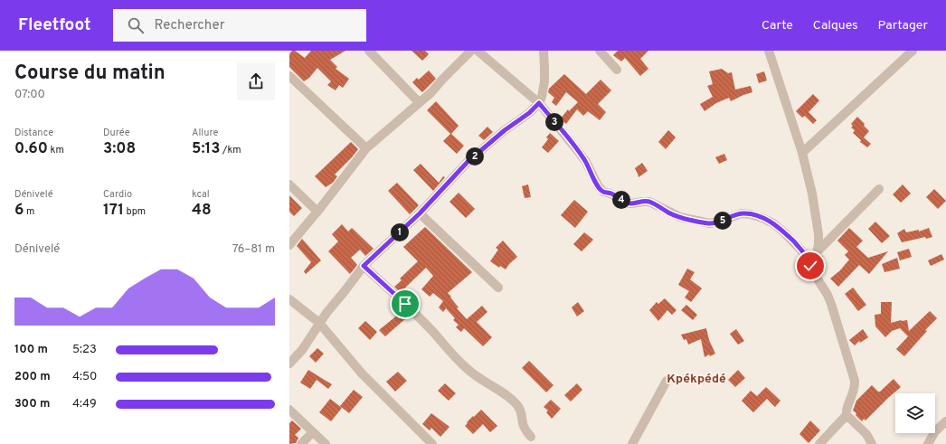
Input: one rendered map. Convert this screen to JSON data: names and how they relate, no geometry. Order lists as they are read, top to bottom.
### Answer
{
  "districts": ["Kpékpédé"],
  "page": {
    "header": "Fleetfoot",
    "search": "Rechercher",
    "nav": ["Carte", "Calques", "Partager"],
    "heading": ["Course du matin", "07:00"],
    "stats": [
      ["Distance", "0.60 km"],
      ["Durée", "3:08"],
      ["Allure", "5:13 /km"],
      ["Dénivelé", "6 m"],
      ["Cardio", "171 bpm"],
      ["kcal", "48"]
    ],
    "pins": [
      "3",
      "2",
      "4",
      "5",
      "1"
    ],
    "chart": ["Dénivelé", "76–81 m"],
    "list": [
      {
        "name": "100 m",
        "note": "5:23"
      },
      {
        "name": "200 m",
        "note": "4:50"
      },
      {
        "name": "300 m",
        "note": "4:49"
      }
    ]
  }
}
